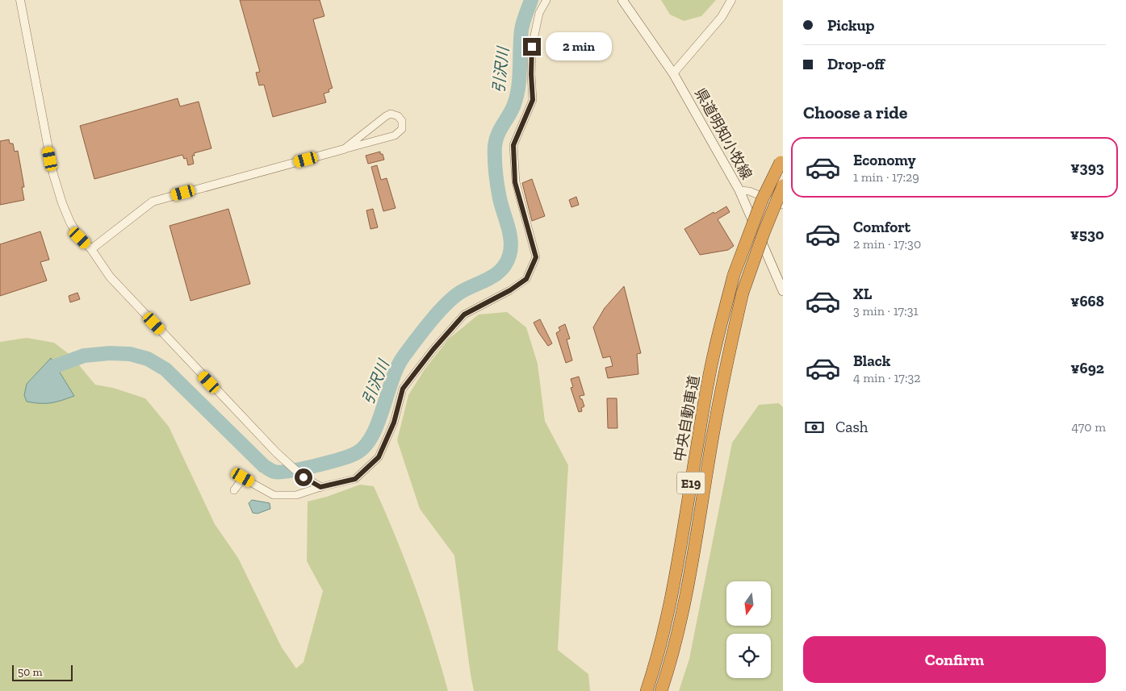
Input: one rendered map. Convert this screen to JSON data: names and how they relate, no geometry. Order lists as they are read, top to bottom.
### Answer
{
  "streets": {
    "highway": ["中央自動車道", "E19"],
    "main road": ["県道明知小牧線"]
  },
  "water": ["引沢川"],
  "scale_bar": "50 m",
  "north": "bottom",
  "page": {
    "banner": ["Pickup", "Drop-off"],
    "bubble": "2 min",
    "heading": "Choose a ride",
    "list": [
      {
        "name": "Economy",
        "note": "1 min · 17:29",
        "value": "¥393"
      },
      {
        "name": "Comfort",
        "note": "2 min · 17:30",
        "value": "¥530"
      },
      {
        "name": "XL",
        "note": "3 min · 17:31",
        "value": "¥668"
      },
      {
        "name": "Black",
        "note": "4 min · 17:32",
        "value": "¥692"
      }
    ],
    "pay": ["Cash", "470 m"],
    "buttons": "Confirm",
    "scale": "50 m"
  }
}
